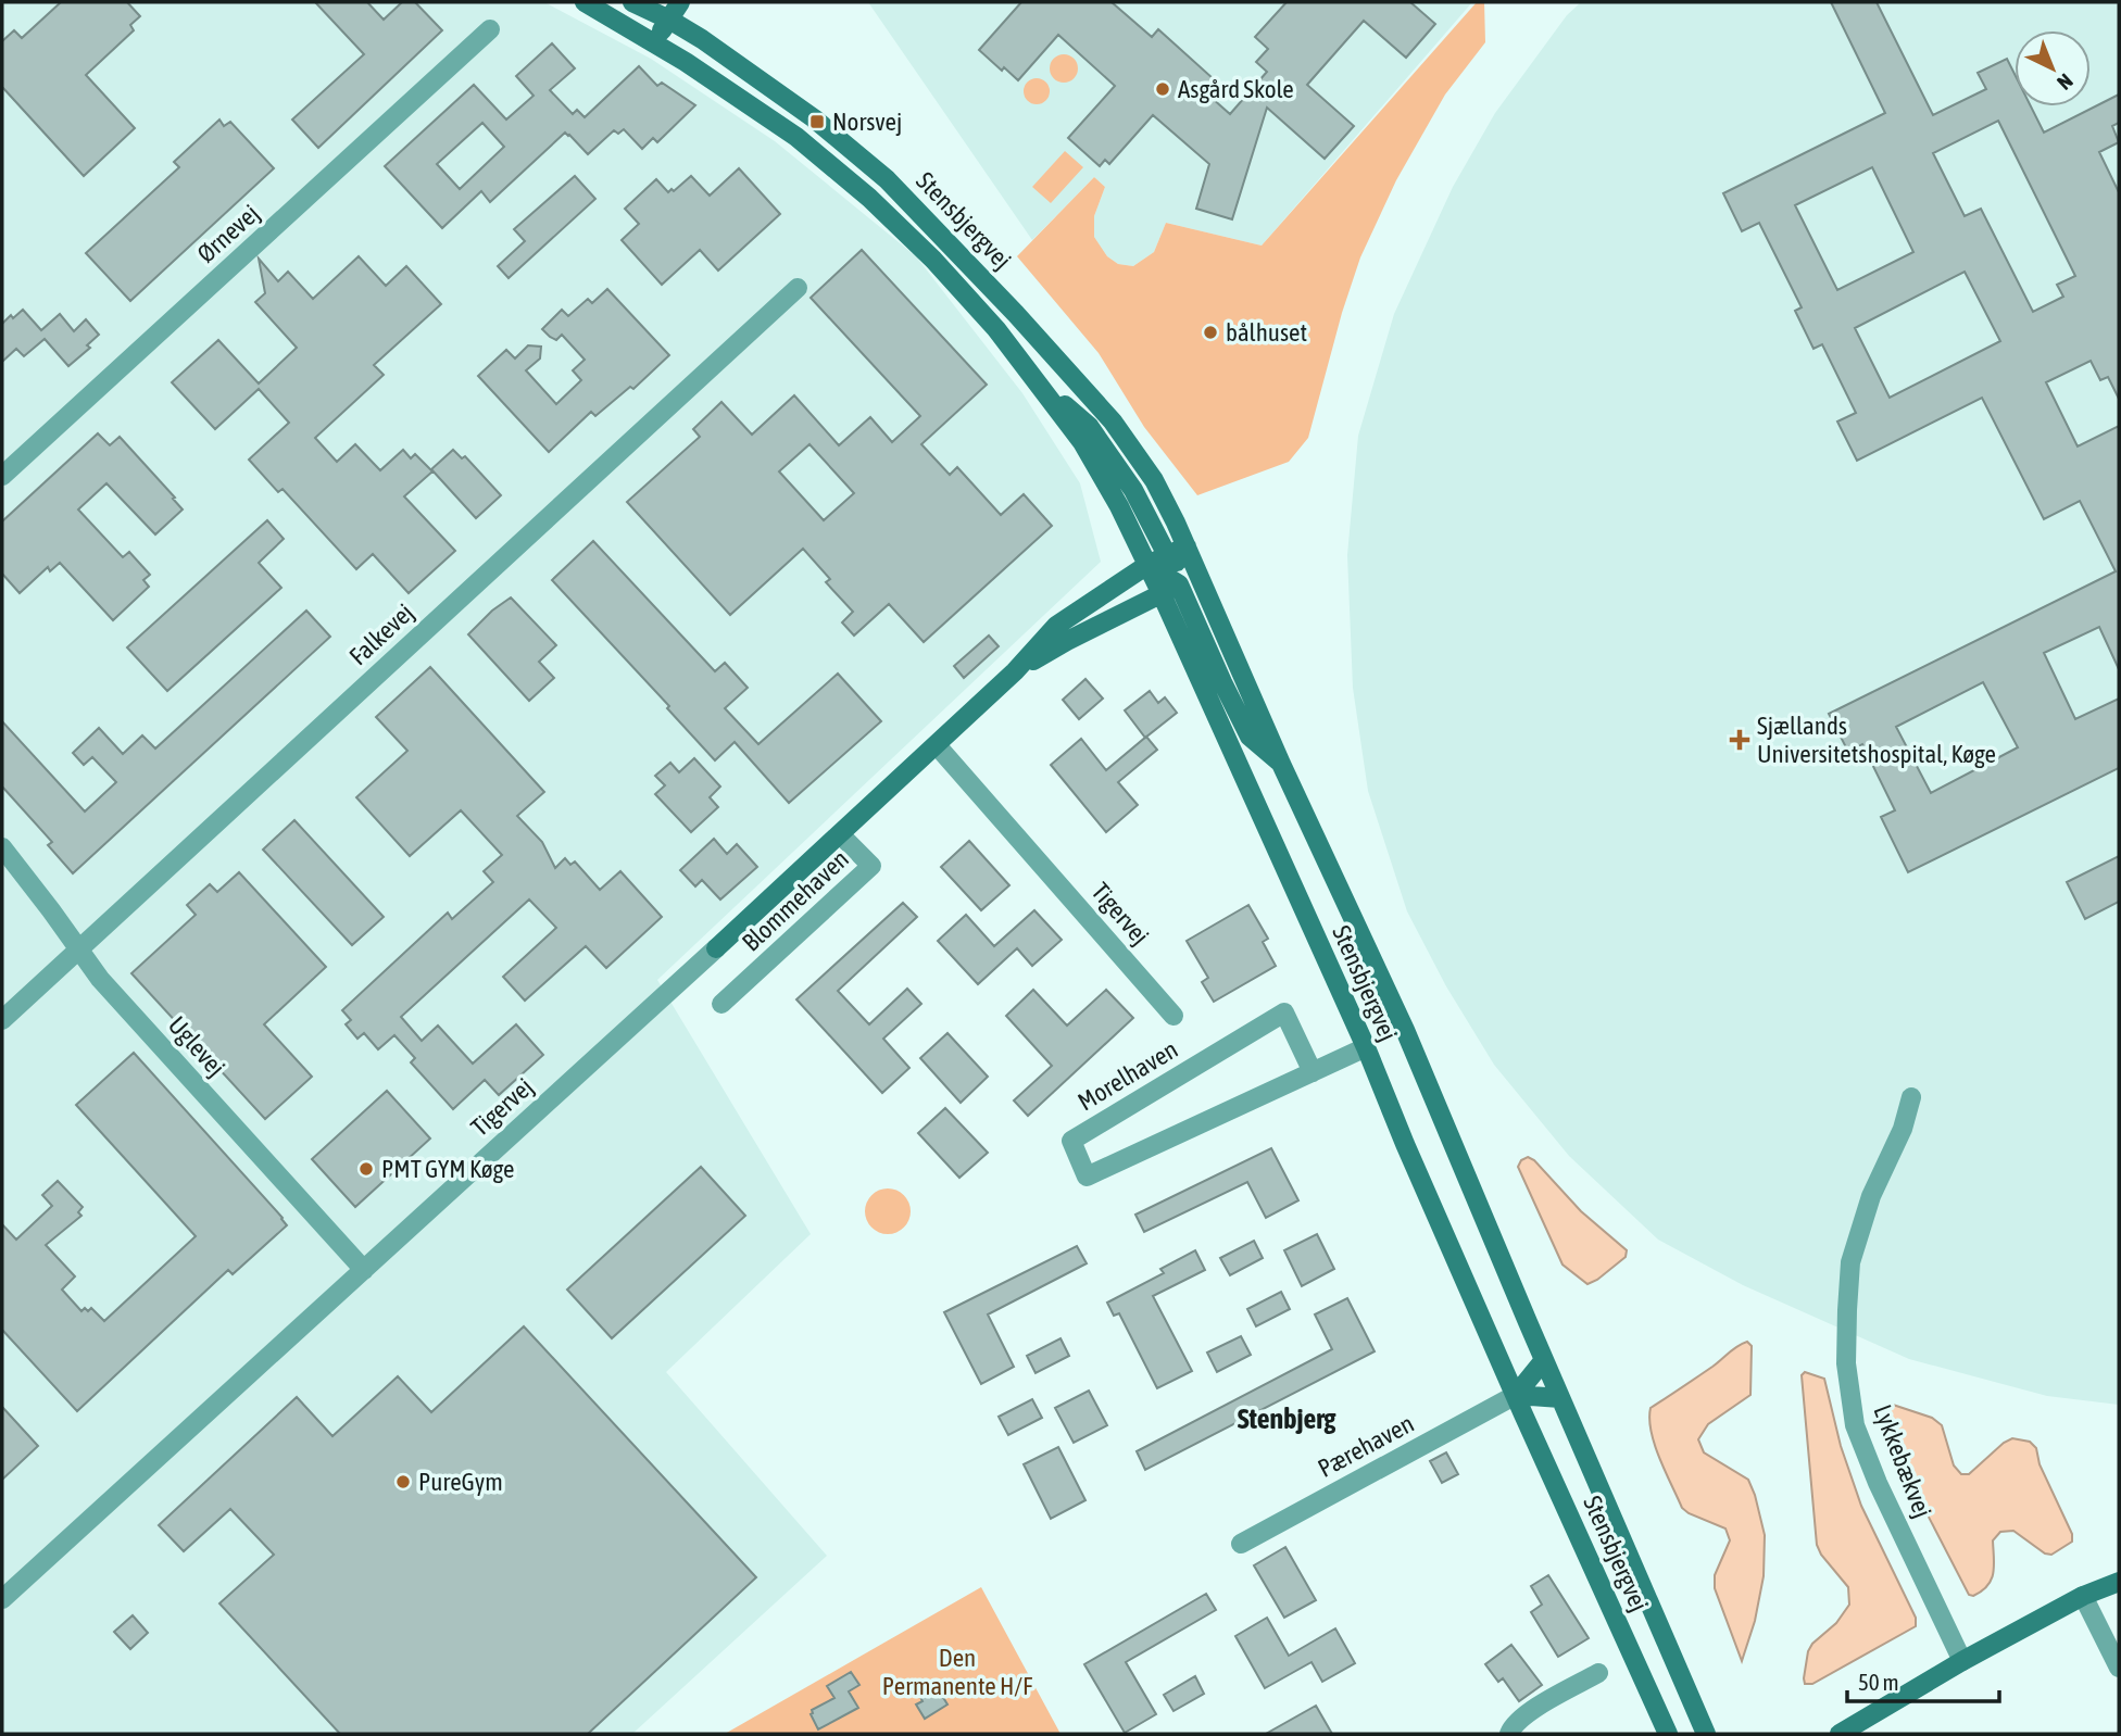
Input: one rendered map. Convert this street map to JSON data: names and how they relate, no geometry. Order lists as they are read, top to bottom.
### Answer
{
  "streets": {
    "street": [
      "Stensbjergvej",
      "Ørnevej",
      "Falkevej",
      "Blommehaven",
      "Tigervej",
      "Uglevej",
      "Morelhaven",
      "Pærehaven",
      "Lykkebækvej"
    ]
  },
  "crossings": [
    ["Stensbjergvej", "Tigervej"],
    ["Stensbjergvej", "Morelhaven"],
    ["Stensbjergvej", "Pærehaven"],
    ["Falkevej", "Uglevej"],
    ["Blommehaven", "Tigervej"],
    ["Tigervej", "Uglevej"]
  ],
  "districts": ["Stenbjerg"],
  "parks": ["Den Permanente H/F"],
  "places": {
    "other": [
      "Asgård Skole",
      "bålhuset",
      "PMT GYM Køge",
      "PureGym"
    ],
    "transit": ["Norsvej"],
    "health": ["Sjællands Universitetshospital, Køge"]
  },
  "scale_bar": "50 m",
  "north": "bottom right"
}
